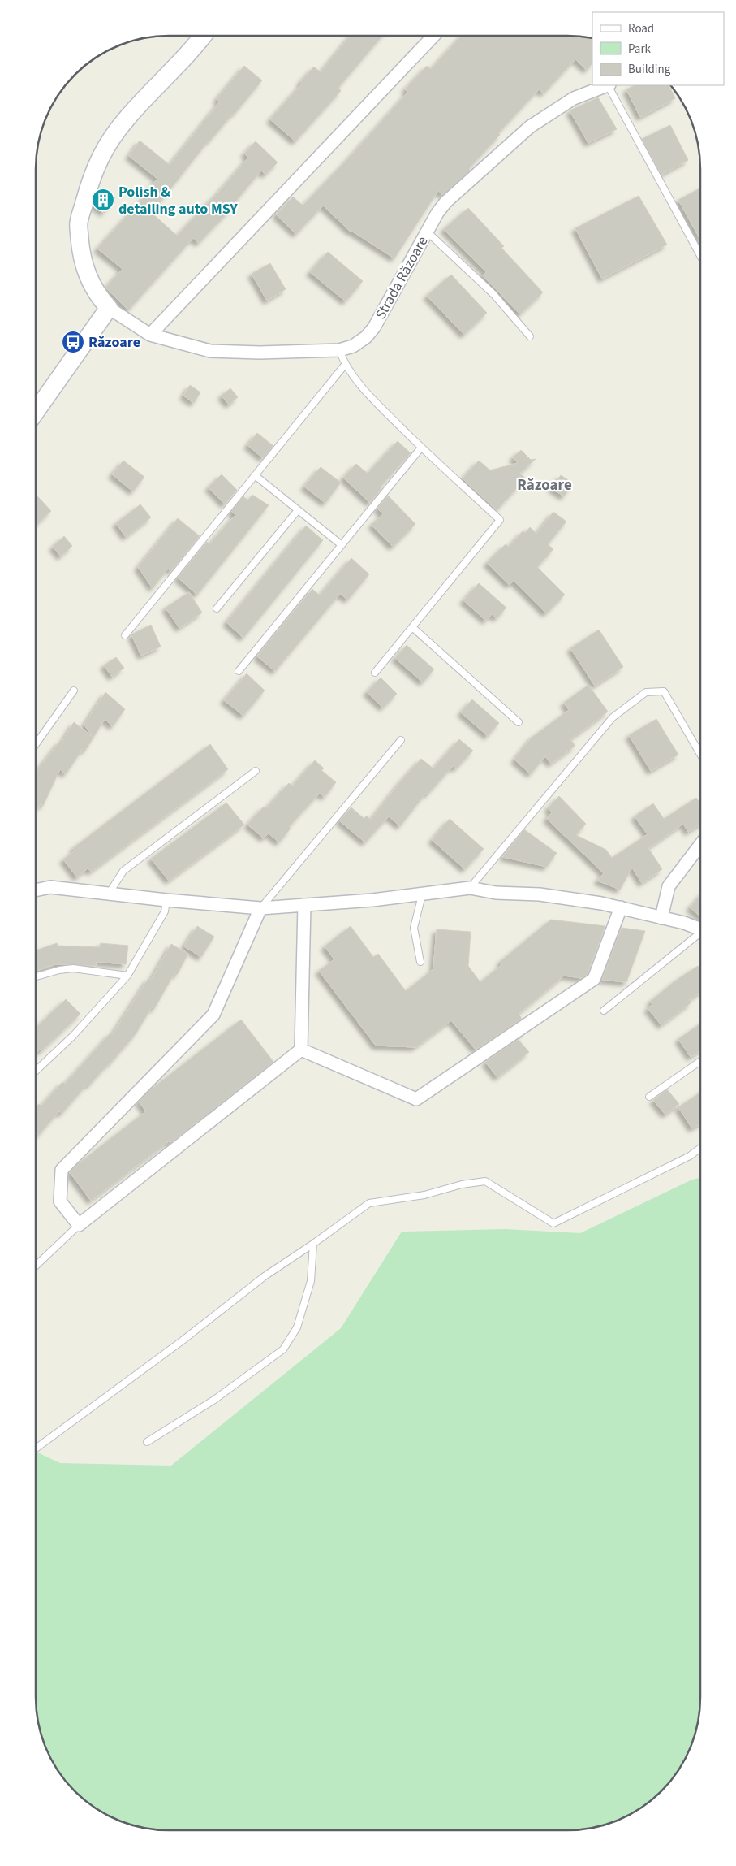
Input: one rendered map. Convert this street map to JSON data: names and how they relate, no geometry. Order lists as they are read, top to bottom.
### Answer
{
  "streets": {
    "street": ["Strada Răzoare"]
  },
  "districts": ["Răzoare"],
  "places": {
    "building": ["Polish & detailing auto MSY"],
    "bus stop": ["Răzoare"]
  },
  "legend": ["Road", "Park", "Building"]
}
